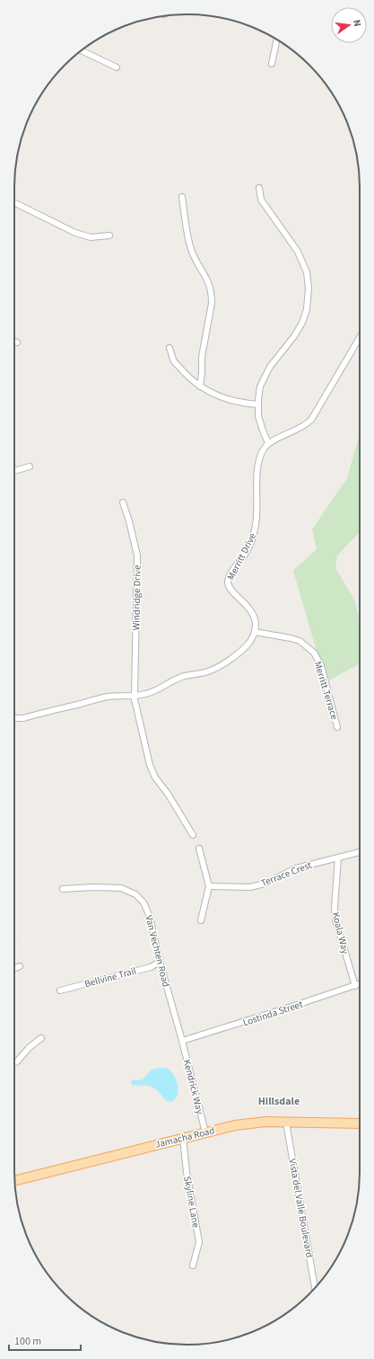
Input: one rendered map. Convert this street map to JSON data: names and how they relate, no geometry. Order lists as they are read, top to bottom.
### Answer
{
  "streets": {
    "main road": ["Jamacha Road"],
    "street": [
      "Merritt Drive",
      "Windridge Drive",
      "Merritt Terrace",
      "Terrace Crest",
      "Koala Way",
      "Van Vechten Road",
      "Bellvine Trail",
      "Lostinda Street",
      "Kendrick Way",
      "Skyline Lane",
      "Vista del Valle Boulevard"
    ]
  },
  "crossings": [
    ["Merritt Drive", "Merritt Terrace"],
    ["Terrace Crest", "Koala Way"],
    ["Koala Way", "Lostinda Street"],
    ["Van Vechten Road", "Bellvine Trail"],
    ["Van Vechten Road", "Lostinda Street"],
    ["Van Vechten Road", "Kendrick Way"],
    ["Lostinda Street", "Kendrick Way"],
    ["Kendrick Way", "Jamacha Road"],
    ["Jamacha Road", "Skyline Lane"],
    ["Jamacha Road", "Vista del Valle Boulevard"]
  ],
  "districts": ["Hillsdale"],
  "scale_bar": "100 m",
  "north": "right"
}
